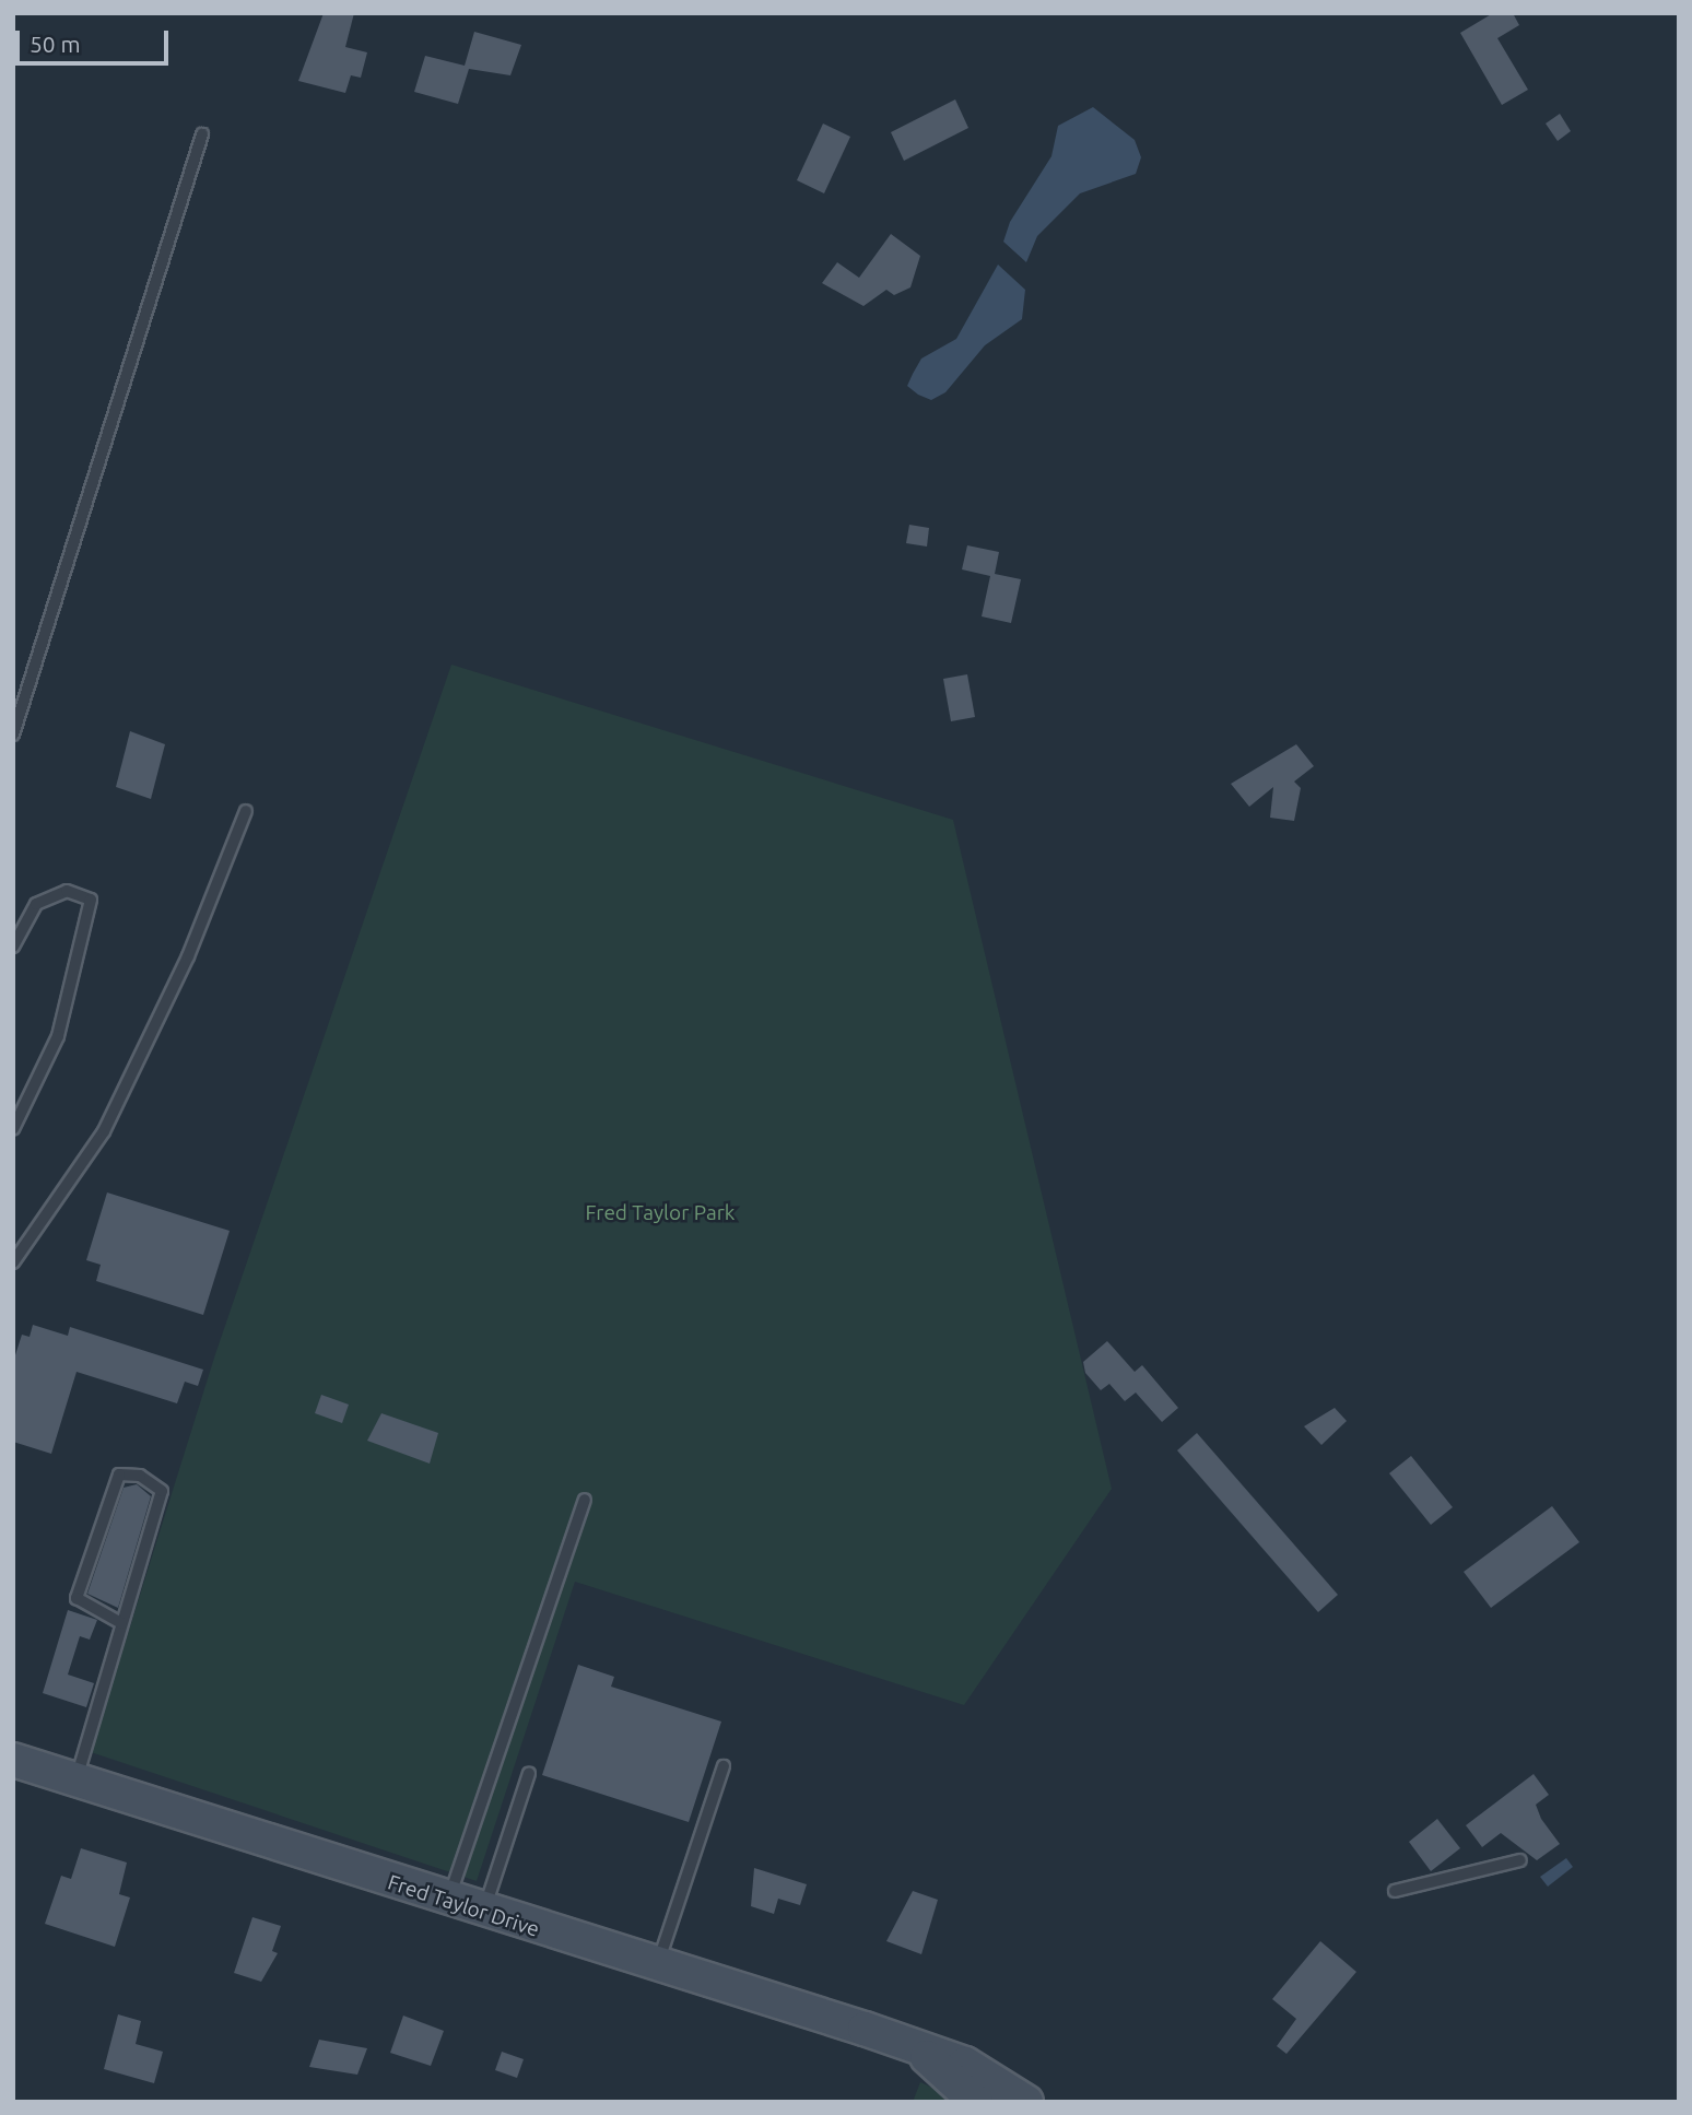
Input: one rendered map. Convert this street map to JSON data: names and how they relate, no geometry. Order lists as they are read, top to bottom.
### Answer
{
  "streets": {
    "main road": ["Fred Taylor Drive"]
  },
  "parks": ["Fred Taylor Park"],
  "scale_bar": "50 m"
}
